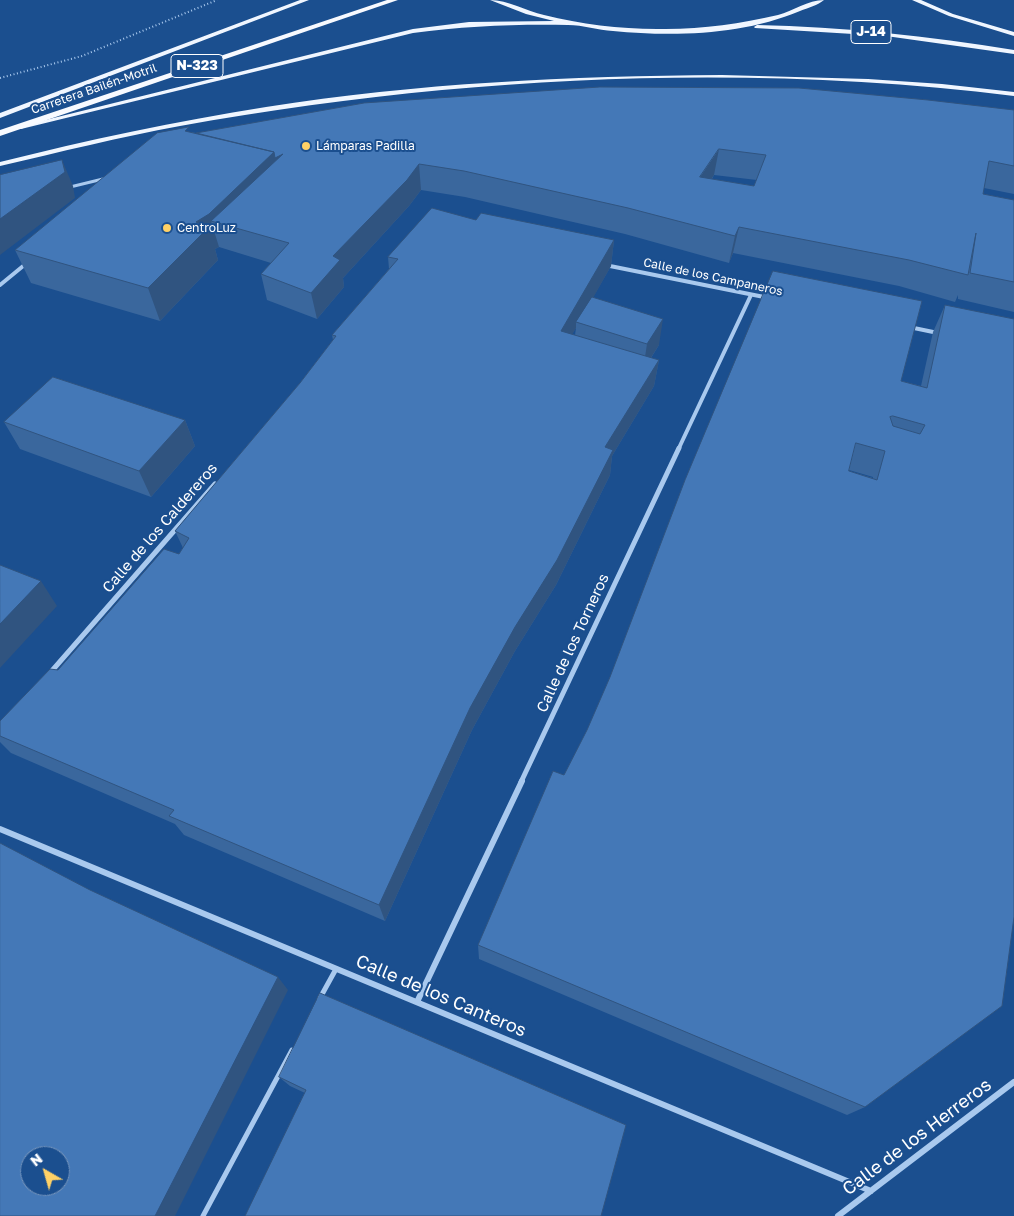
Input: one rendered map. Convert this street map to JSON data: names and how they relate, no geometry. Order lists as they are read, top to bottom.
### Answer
{
  "streets": {
    "highway": ["N-323", "Carretera Bailén-Motril"],
    "main road": ["J-14"],
    "street": [
      "Calle de los Campaneros",
      "Calle de los Caldereros",
      "Calle de los Torneros",
      "Calle de los Canteros",
      "Calle de los Herreros"
    ]
  },
  "crossings": [
    ["Calle de los Campaneros", "Calle de los Torneros"],
    ["Calle de los Torneros", "Calle de los Canteros"],
    ["Calle de los Canteros", "Calle de los Herreros"]
  ],
  "places": ["Lámparas Padilla", "CentroLuz"],
  "north": "top left"
}
